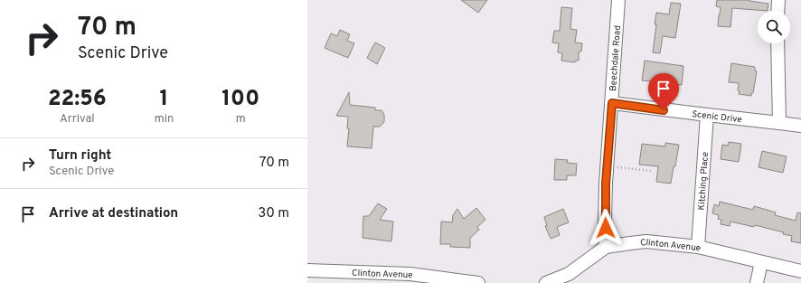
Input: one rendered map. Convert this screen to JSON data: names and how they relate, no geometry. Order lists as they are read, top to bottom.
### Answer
{
  "streets": {
    "street": [
      "Beechdale Road",
      "Scenic Drive",
      "Kitching Place",
      "Clinton Avenue"
    ]
  },
  "crossings": [
    ["Beechdale Road", "Scenic Drive"],
    ["Beechdale Road", "Clinton Avenue"],
    ["Scenic Drive", "Kitching Place"],
    ["Kitching Place", "Clinton Avenue"]
  ],
  "page": {
    "turn": ["70 m", "Scenic Drive"],
    "eta": [
      "22:56",
      "Arrival",
      "1",
      "min",
      "100",
      "m"
    ],
    "list": [
      {
        "name": "Turn right",
        "note": "Scenic Drive",
        "value": "70 m"
      },
      {
        "name": "Arrive at destination",
        "value": "30 m"
      }
    ]
  }
}
